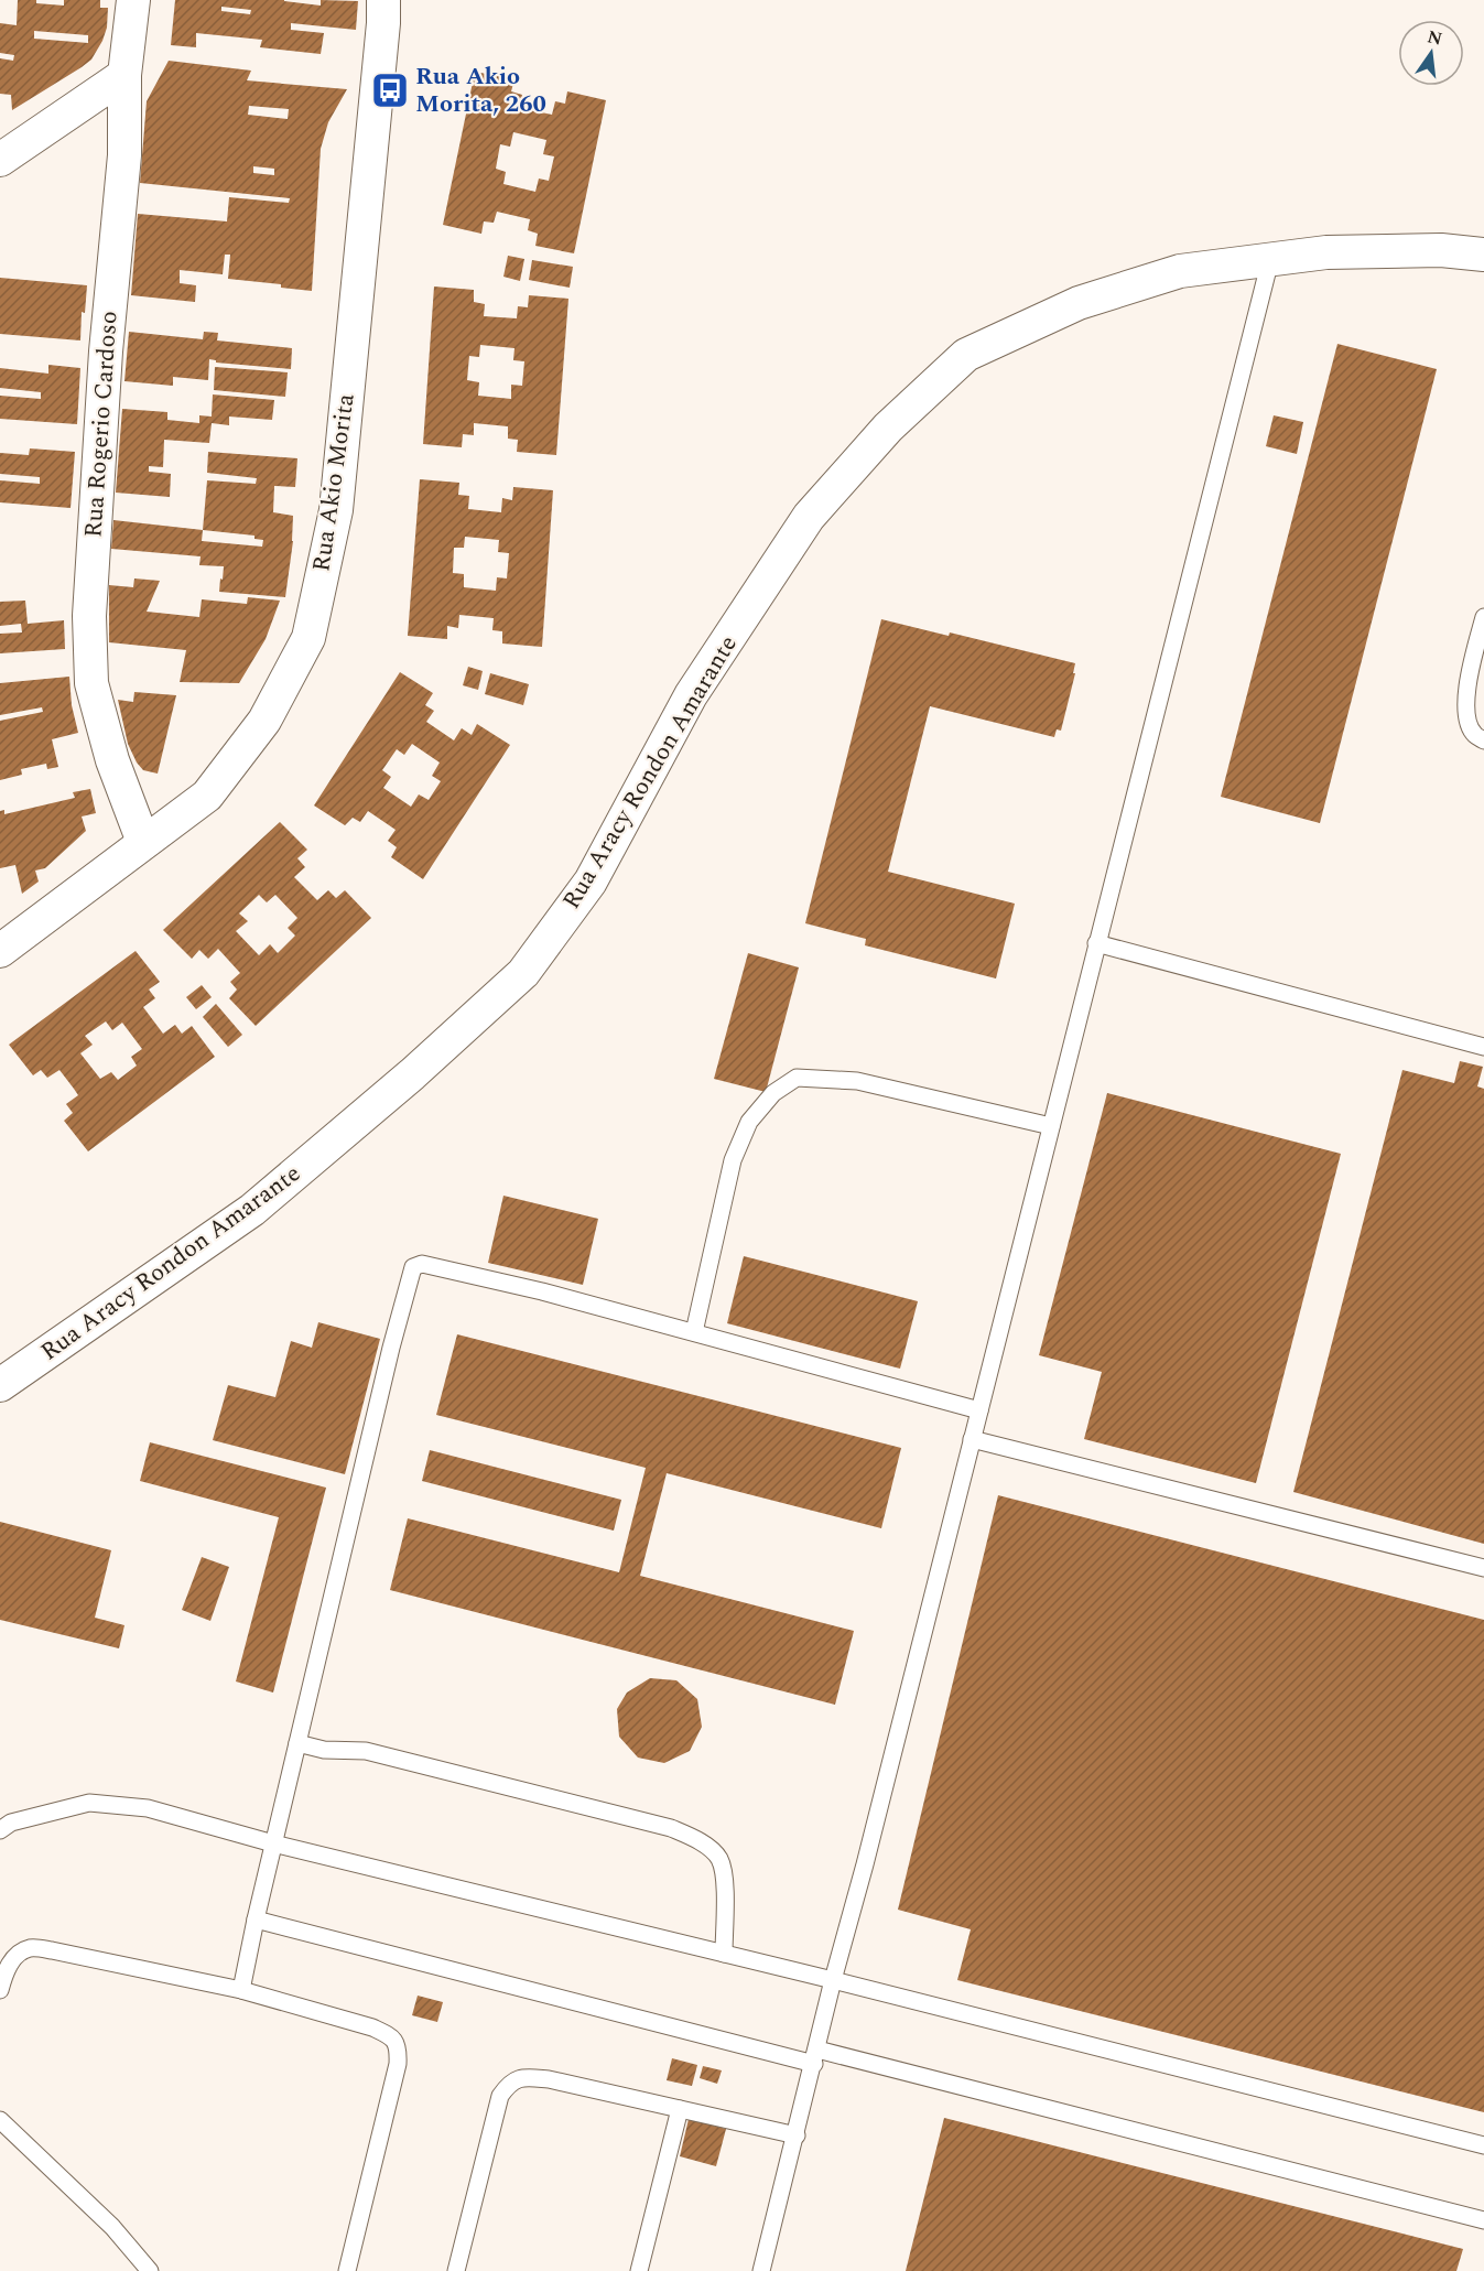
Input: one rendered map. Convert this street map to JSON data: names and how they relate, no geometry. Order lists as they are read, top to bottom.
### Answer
{
  "streets": {
    "street": ["Rua Rogerio Cardoso", "Rua Akio Morita", "Rua Aracy Rondon Amarante"]
  },
  "crossings": [
    ["Rua Rogerio Cardoso", "Rua Akio Morita"]
  ],
  "places": {
    "bus stop": ["Rua Akio Morita, 260"]
  },
  "north": "top"
}
